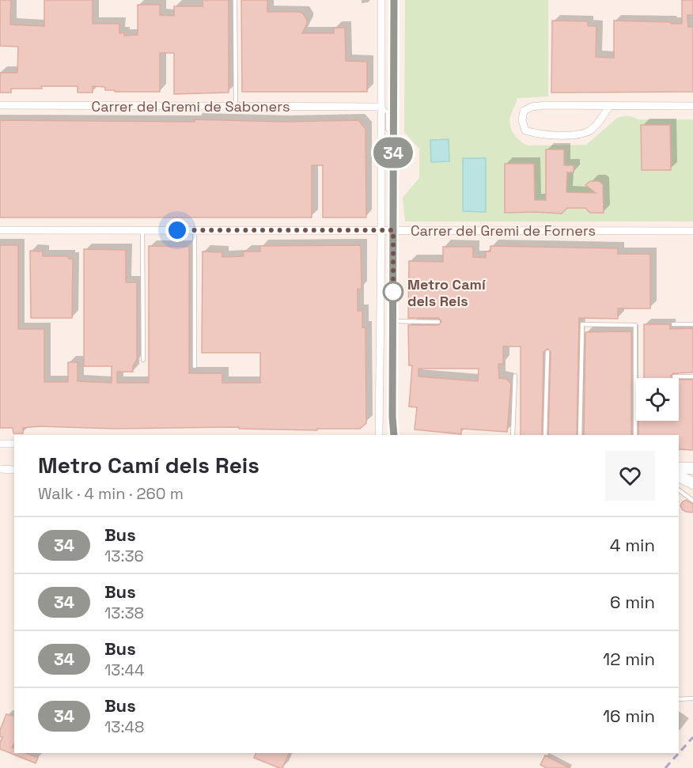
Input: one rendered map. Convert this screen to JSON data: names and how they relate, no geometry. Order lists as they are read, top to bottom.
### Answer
{
  "streets": {
    "street": ["Carrer del Gremi de Saboners", "Carrer del Gremi de Forners"]
  },
  "places": ["Metro Camí dels Reis"],
  "lines": ["bus line 34"],
  "page": {
    "on_map": "34",
    "heading": ["Metro Camí dels Reis", "Walk · 4 min · 260 m"],
    "list": [
      {
        "mark": "34",
        "name": "Bus",
        "note": "13:36",
        "value": "4 min"
      },
      {
        "mark": "34",
        "name": "Bus",
        "note": "13:38",
        "value": "6 min"
      },
      {
        "mark": "34",
        "name": "Bus",
        "note": "13:44",
        "value": "12 min"
      },
      {
        "mark": "34",
        "name": "Bus",
        "note": "13:48",
        "value": "16 min"
      }
    ]
  }
}
